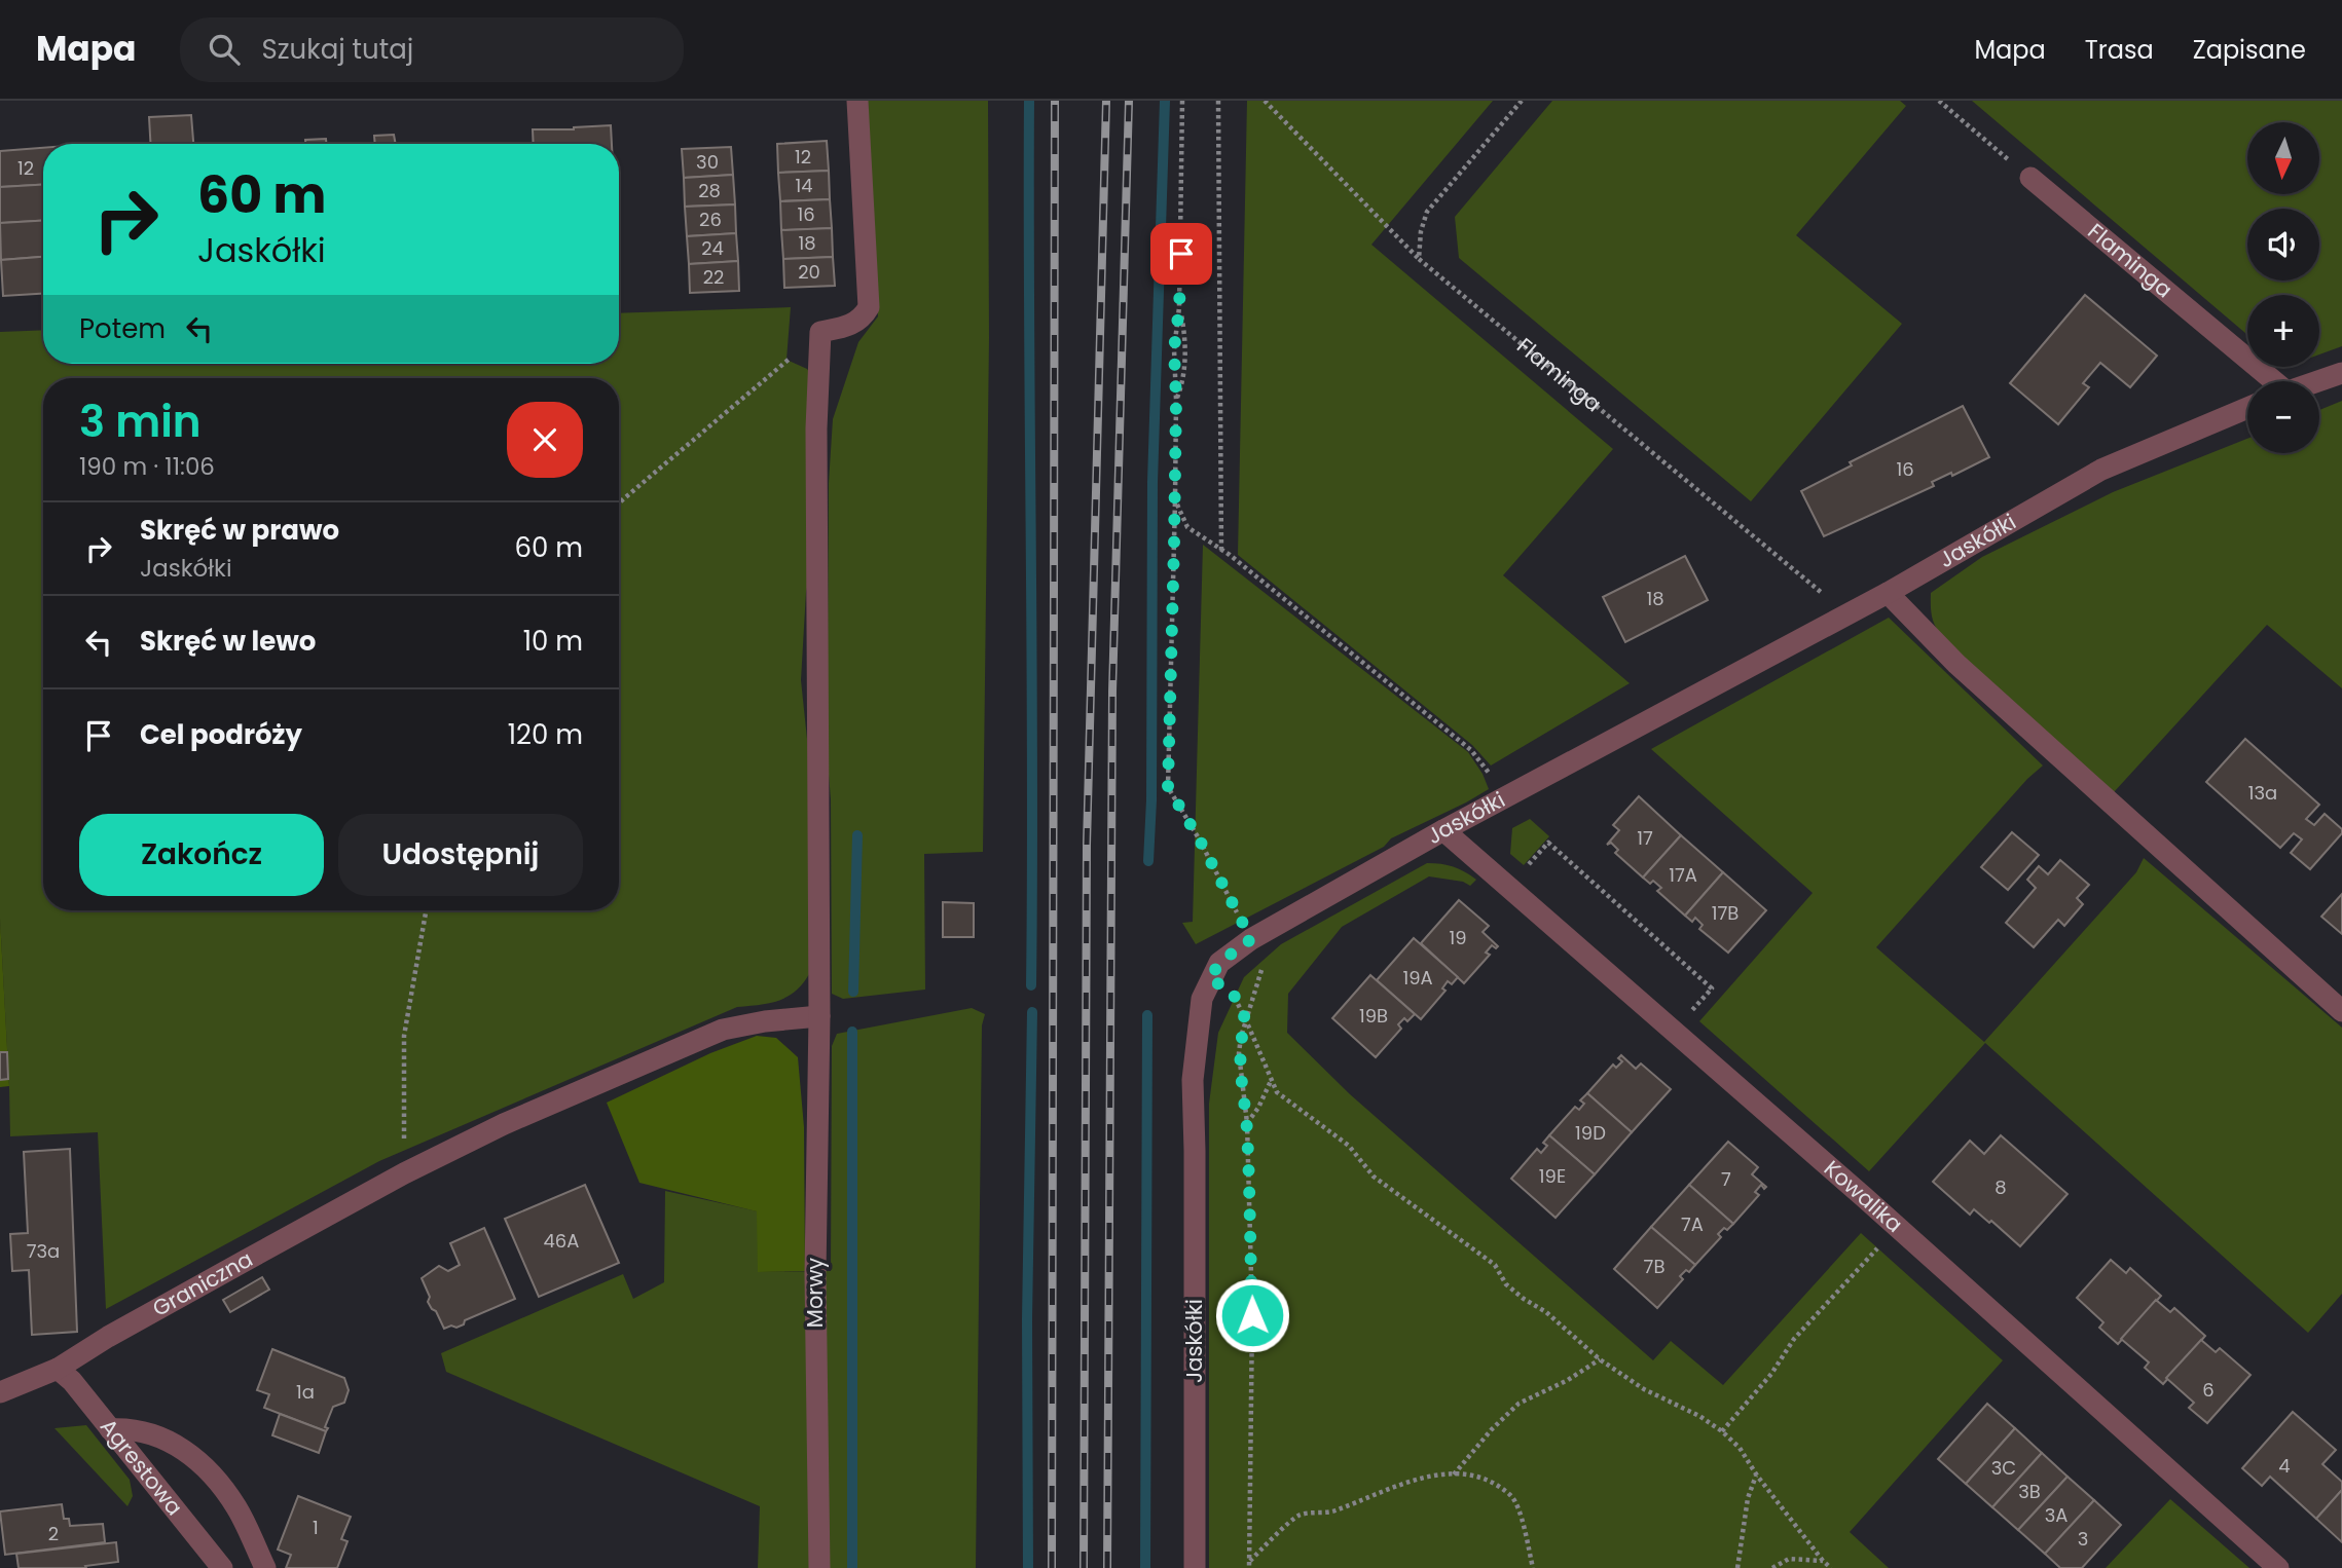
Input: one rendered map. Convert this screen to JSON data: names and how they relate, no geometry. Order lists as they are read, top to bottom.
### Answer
{
  "streets": {
    "street": [
      "Flaminga",
      "Jaskółki",
      "Kowalika",
      "Graniczna",
      "Morwy",
      "Agrestowa"
    ]
  },
  "crossings": [
    ["Flaminga", "Jaskółki"],
    ["Jaskółki", "Kowalika"],
    ["Graniczna", "Morwy"],
    ["Graniczna", "Agrestowa"]
  ],
  "house_numbers": [
    "12",
    "30",
    "12",
    "14",
    "28",
    "16",
    "26",
    "18",
    "24",
    "20",
    "22",
    "16",
    "18",
    "13a",
    "17",
    "17A",
    "17B",
    "19",
    "19A",
    "19B",
    "19D",
    "19E",
    "7",
    "8",
    "7A",
    "46A",
    "73a",
    "7B",
    "6",
    "1a",
    "4",
    "3C",
    "3B",
    "3A",
    "1",
    "2",
    "3"
  ],
  "north": "bottom",
  "page": {
    "header": "Mapa",
    "search": "Szukaj tutaj",
    "nav": ["Mapa", "Trasa", "Zapisane"],
    "map_buttons": ["+", "−"],
    "turn": ["60 m", "Jaskółki"],
    "then": "Potem",
    "heading": ["3 min", "190 m · 11:06"],
    "list": [
      {
        "name": "Skręć w prawo",
        "note": "Jaskółki",
        "value": "60 m"
      },
      {
        "name": "Skręć w lewo",
        "value": "10 m"
      },
      {
        "name": "Cel podróży",
        "value": "120 m"
      }
    ],
    "buttons": ["Zakończ", "Udostępnij"]
  }
}
